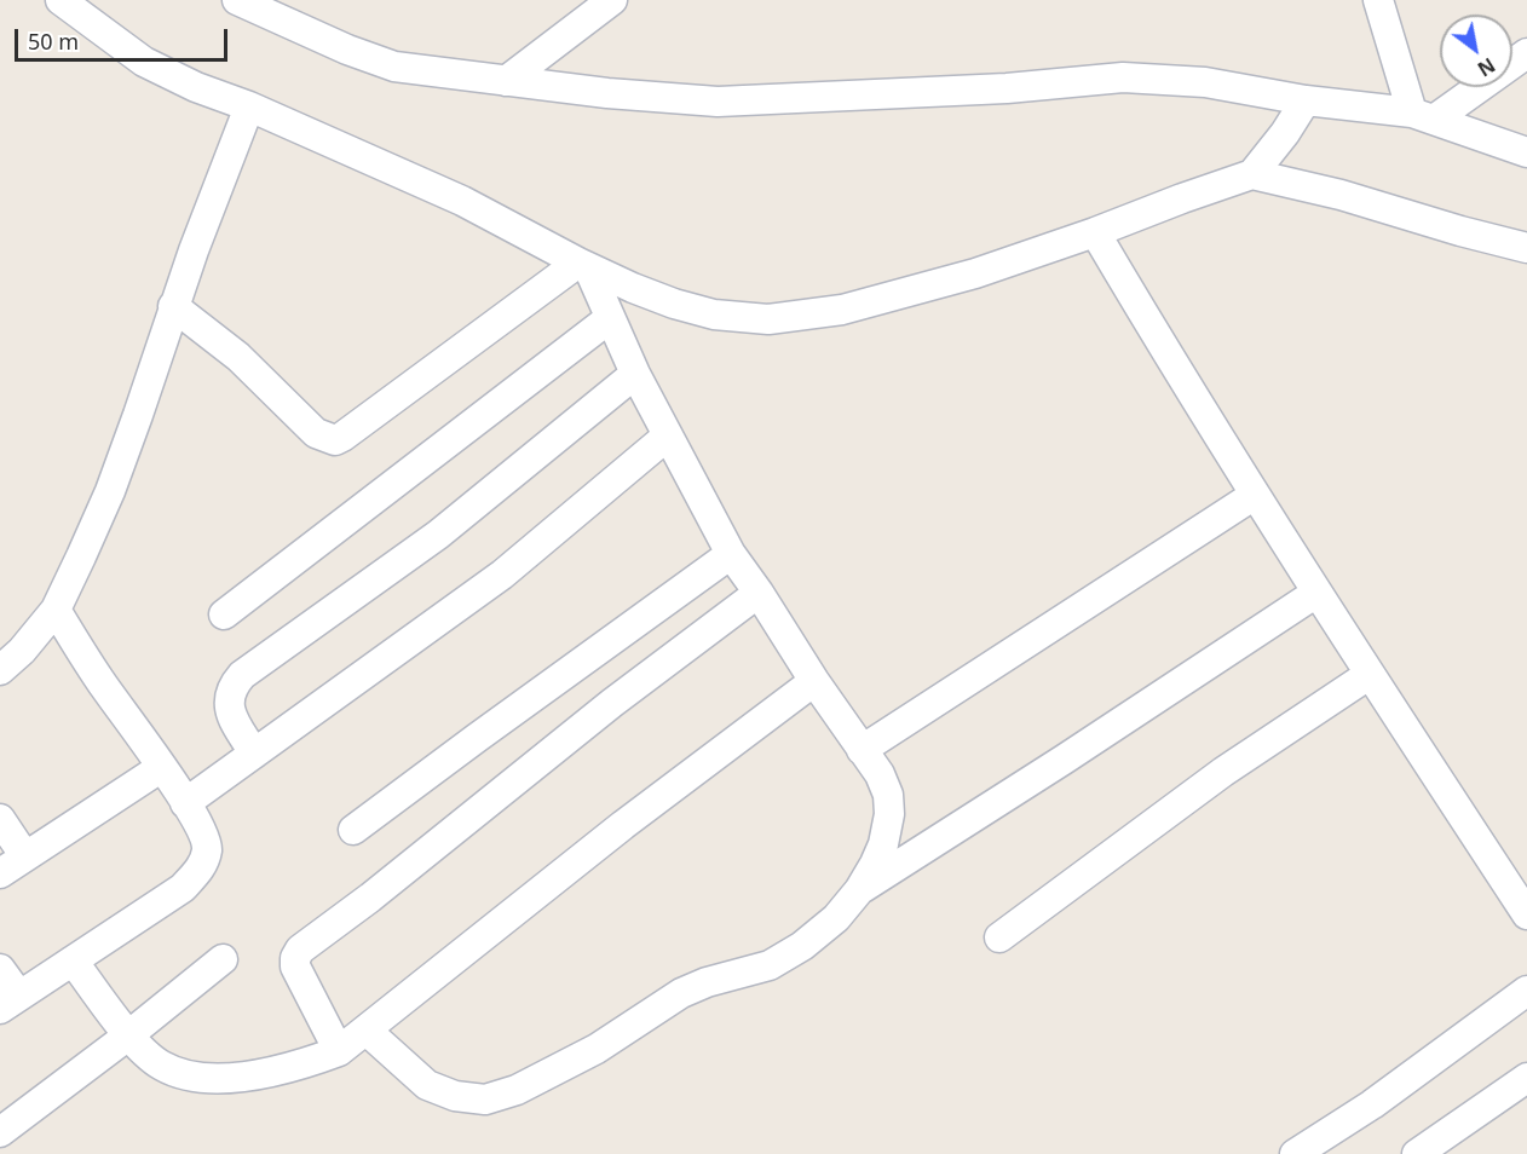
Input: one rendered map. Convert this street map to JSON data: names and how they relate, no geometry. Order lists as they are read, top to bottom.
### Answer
{
  "scale_bar": "50 m",
  "north": "bottom right"
}
